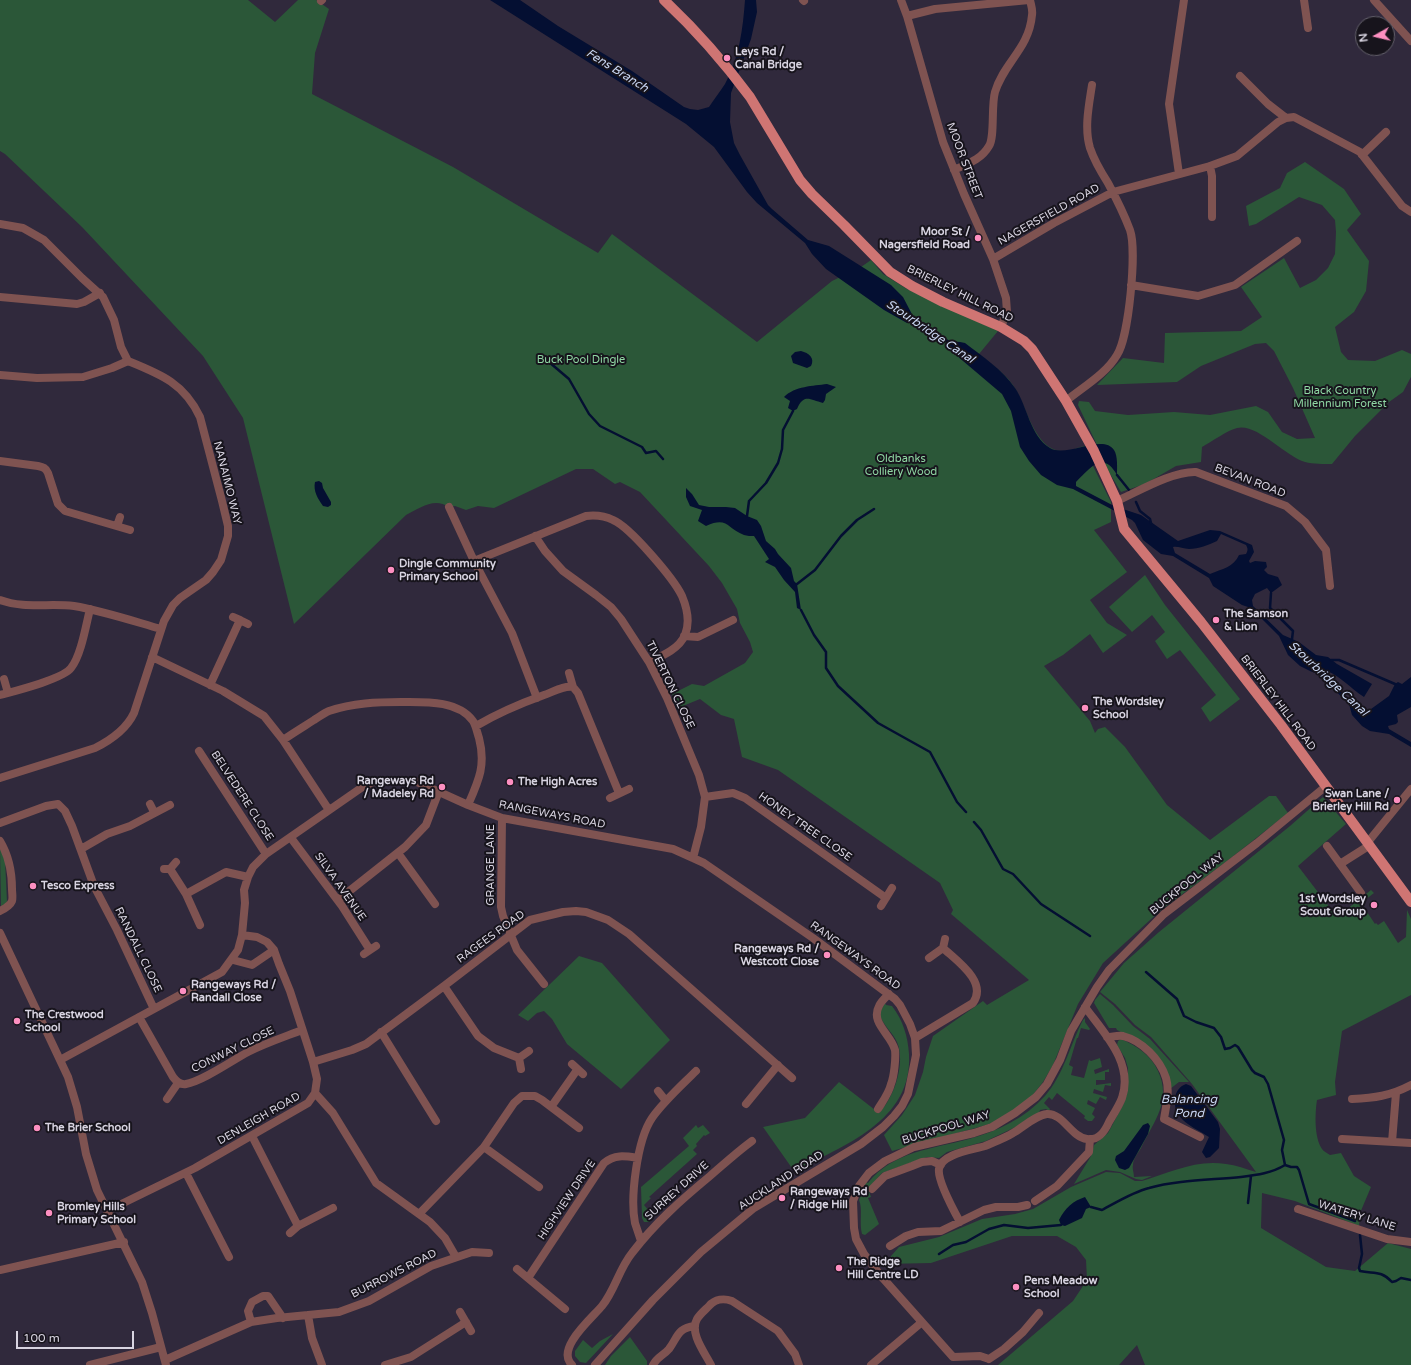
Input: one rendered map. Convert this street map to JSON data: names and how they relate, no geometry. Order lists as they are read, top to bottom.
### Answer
{
  "streets": {
    "main road": ["BRIERLEY HILL ROAD"],
    "street": [
      "MOOR STREET",
      "NAGERSFIELD ROAD",
      "BEVAN ROAD",
      "NANAIMO WAY",
      "TIVERTON CLOSE",
      "BELVEDERE CLOSE",
      "RANGEWAYS ROAD",
      "HONEY TREE CLOSE",
      "GRANGE LANE",
      "BUCKPOOL WAY",
      "SILVA AVENUE",
      "RAGEES ROAD",
      "RANDALL CLOSE",
      "CONWAY CLOSE",
      "DENLEIGH ROAD",
      "AUCKLAND ROAD",
      "SURREY DRIVE",
      "HIGHVIEW DRIVE",
      "WATERY LANE",
      "BURROWS ROAD"
    ]
  },
  "crossings": [
    ["MOOR STREET", "NAGERSFIELD ROAD"],
    ["MOOR STREET", "BRIERLEY HILL ROAD"],
    ["BRIERLEY HILL ROAD", "BEVAN ROAD"],
    ["BRIERLEY HILL ROAD", "BUCKPOOL WAY"],
    ["TIVERTON CLOSE", "RANGEWAYS ROAD"],
    ["TIVERTON CLOSE", "HONEY TREE CLOSE"],
    ["BELVEDERE CLOSE", "RANGEWAYS ROAD"],
    ["RANGEWAYS ROAD", "GRANGE LANE"],
    ["RANGEWAYS ROAD", "SILVA AVENUE"],
    ["RANGEWAYS ROAD", "RANDALL CLOSE"],
    ["RANGEWAYS ROAD", "AUCKLAND ROAD"],
    ["GRANGE LANE", "RAGEES ROAD"],
    ["RAGEES ROAD", "DENLEIGH ROAD"],
    ["CONWAY CLOSE", "DENLEIGH ROAD"]
  ],
  "water": ["Fens Branch", "Stourbridge Canal", "Balancing Pond"],
  "parks": ["Buck Pool Dingle", "Black Country Millennium Forest", "Oldbanks Colliery Wood"],
  "places": [
    "Leys Rd / Canal Bridge",
    "Moor St / Nagersfield Road",
    "Dingle Community Primary School",
    "The Samson & Lion",
    "The Wordsley School",
    "The High Acres",
    "Rangeways Rd / Madeley Rd",
    "Swan Lane / Brierley Hill Rd",
    "Tesco Express",
    "1st Wordsley Scout Group",
    "Rangeways Rd / Westcott Close",
    "Rangeways Rd / Randall Close",
    "The Crestwood School",
    "The Brier School",
    "Rangeways Rd / Ridge Hill",
    "Bromley Hills Primary School",
    "The Ridge Hill Centre LD",
    "Pens Meadow School"
  ],
  "scale_bar": "100 m",
  "north": "left"
}
